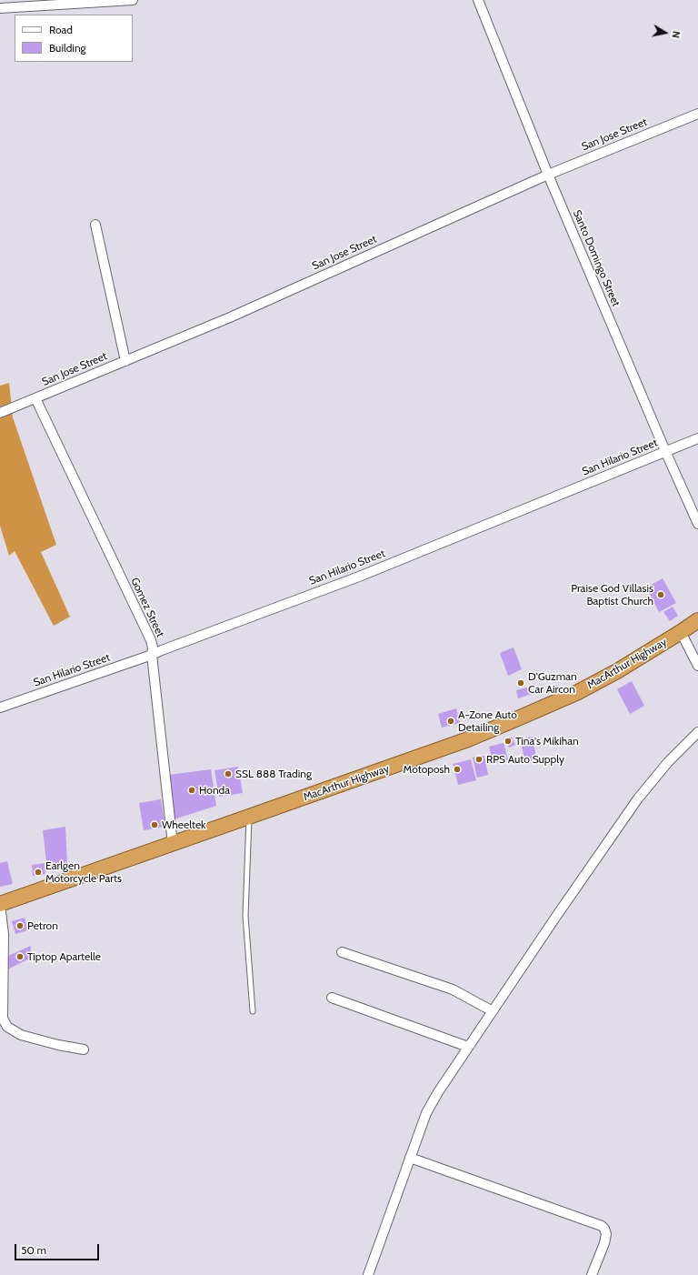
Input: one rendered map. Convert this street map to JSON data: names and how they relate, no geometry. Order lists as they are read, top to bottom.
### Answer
{
  "streets": {
    "highway": ["MacArthur Highway"],
    "street": [
      "San Jose Street",
      "Santo Domingo Street",
      "San Hilario Street",
      "Gomez Street"
    ]
  },
  "crossings": [
    ["San Jose Street", "Santo Domingo Street"],
    ["San Jose Street", "Gomez Street"],
    ["Santo Domingo Street", "San Hilario Street"],
    ["San Hilario Street", "Gomez Street"],
    ["Gomez Street", "MacArthur Highway"]
  ],
  "places": [
    "Praise God Villasis Baptist Church",
    "D'Guzman Car Aircon",
    "A-Zone Auto Detailing",
    "Tina's Mikihan",
    "RPS Auto Supply",
    "Motoposh",
    "SSL 888 Trading",
    "Honda",
    "Wheeltek",
    "Earlgen Motorcycle Parts",
    "Petron",
    "Tiptop Apartelle"
  ],
  "legend": ["Road", "Building"],
  "scale_bar": "50 m",
  "north": "right"
}
